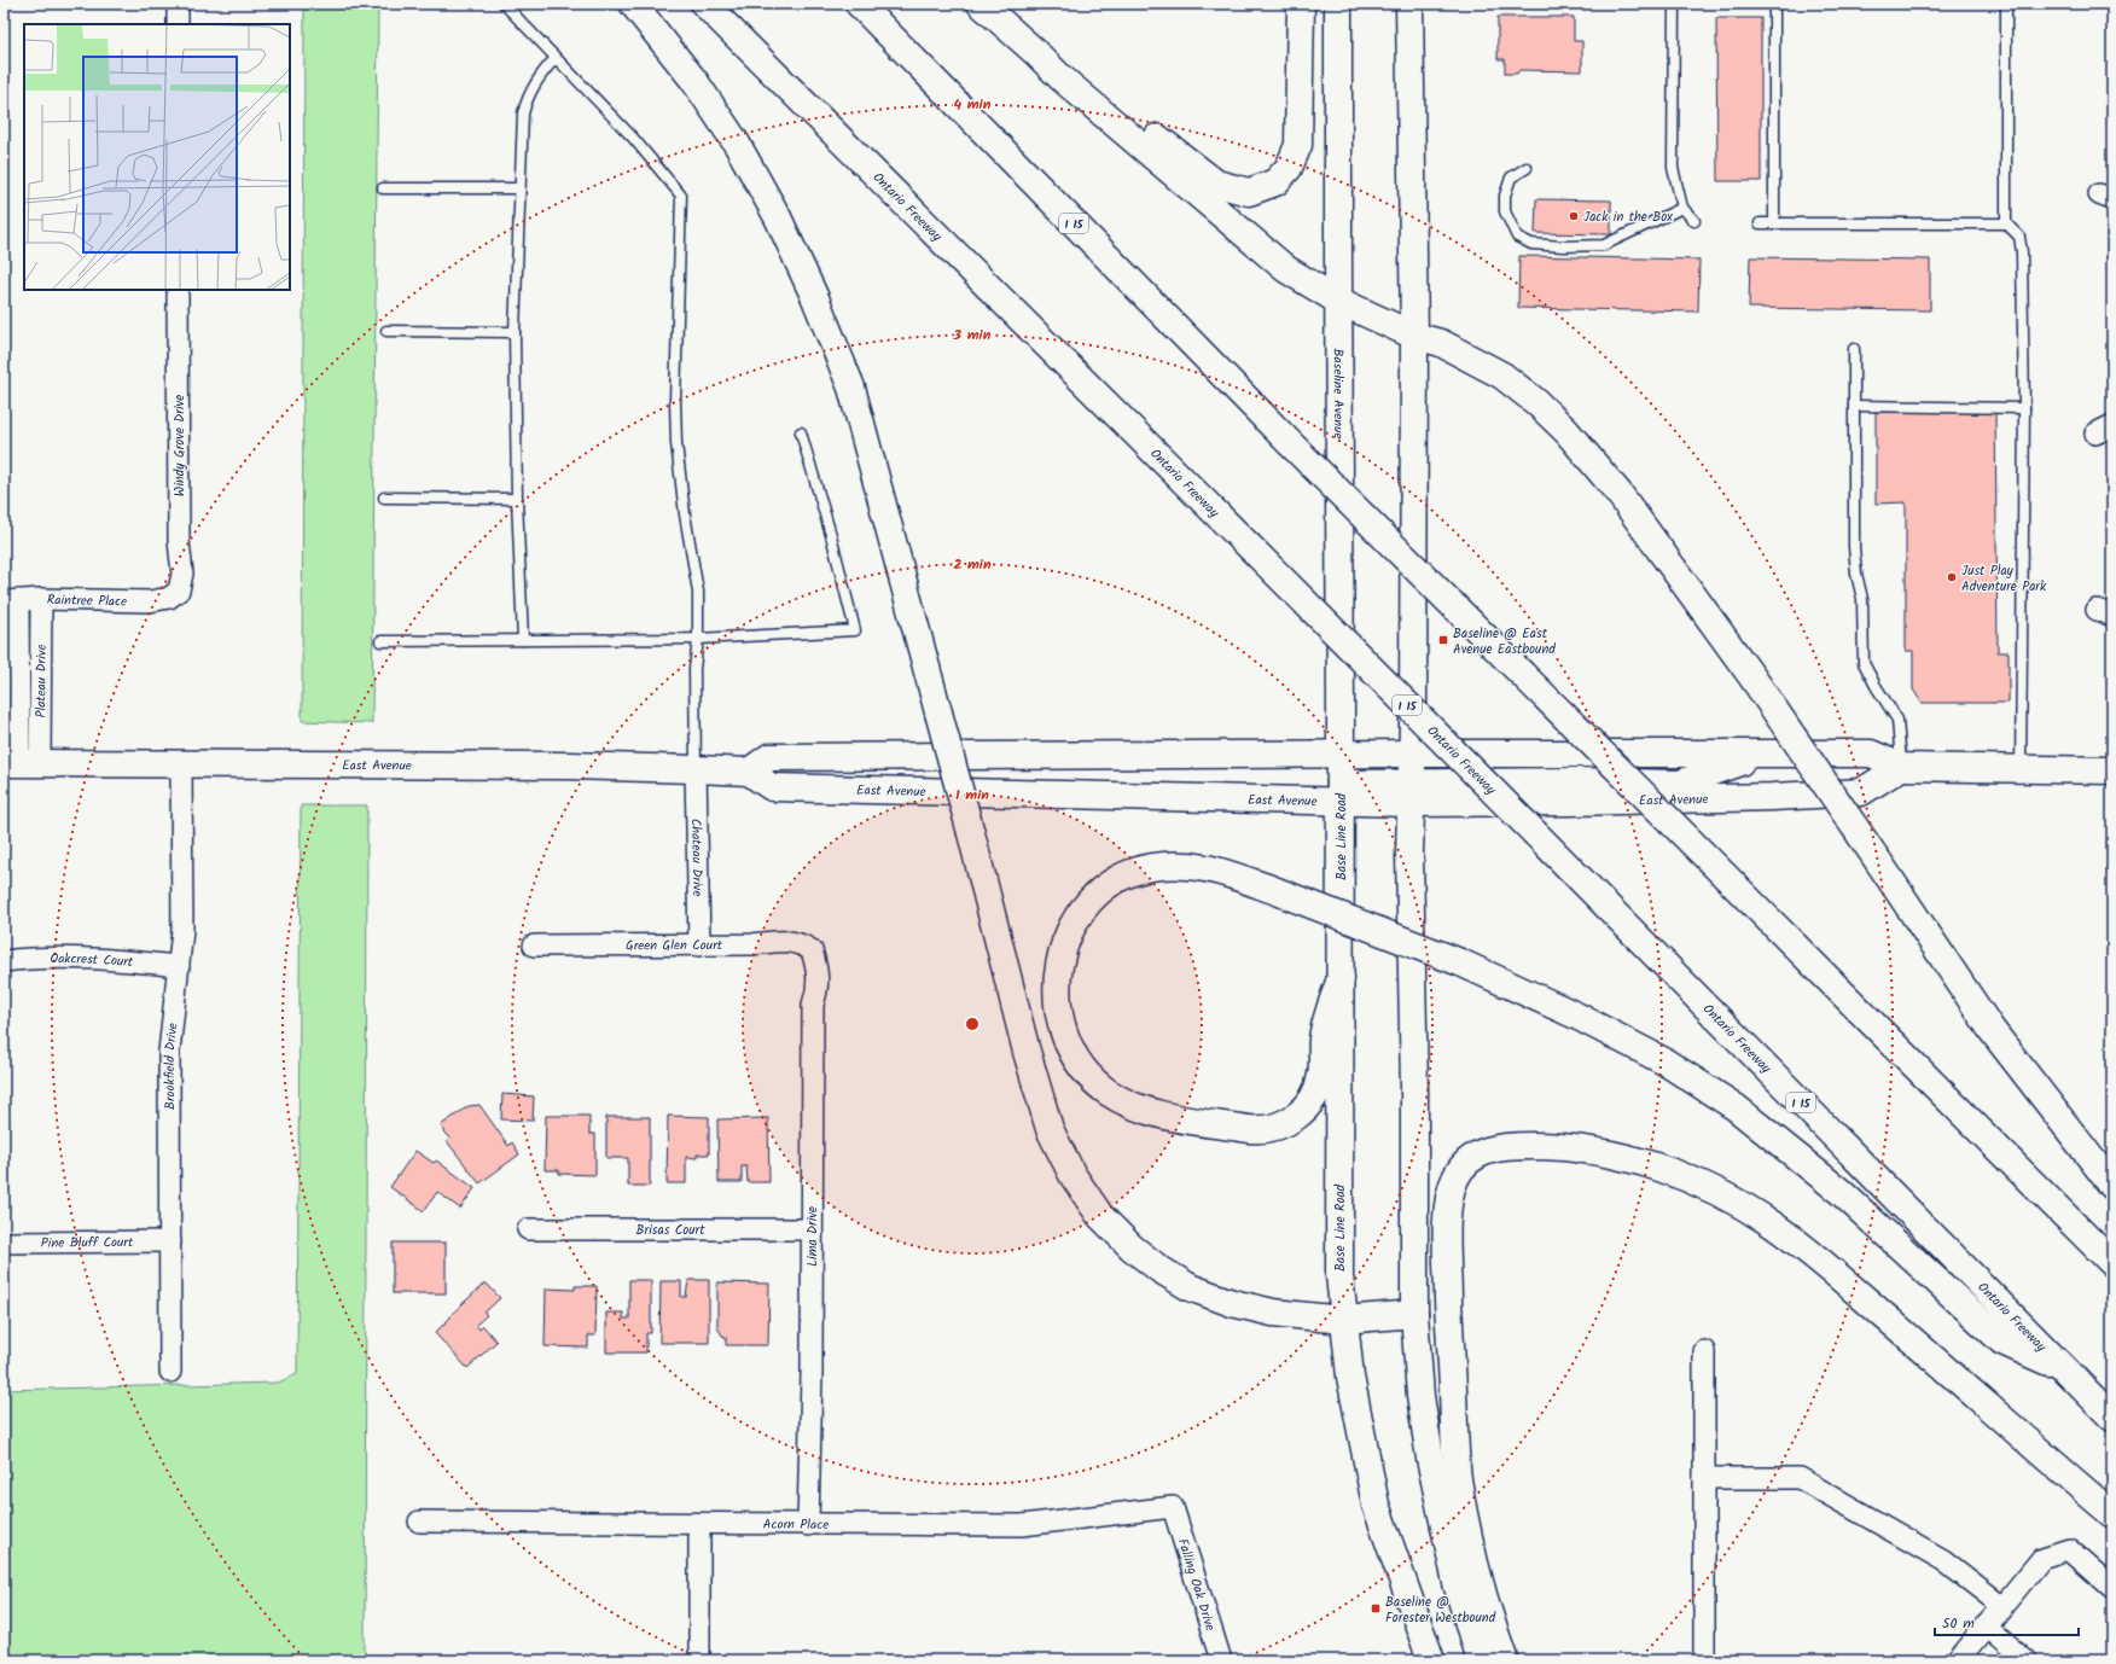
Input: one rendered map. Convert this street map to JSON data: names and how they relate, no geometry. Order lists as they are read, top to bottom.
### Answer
{
  "streets": {
    "main road": [
      "Ontario Freeway",
      "I 15",
      "Baseline Avenue",
      "East Avenue",
      "Base Line Road"
    ],
    "street": [
      "Windy Grove Drive",
      "Raintree Place",
      "Plateau Drive",
      "Chateau Drive",
      "Green Glen Court",
      "Oakcrest Court",
      "Brookfield Drive",
      "Brisas Court",
      "Lima Drive",
      "Pine Bluff Court",
      "Acorn Place",
      "Falling Oak Drive"
    ]
  },
  "crossings": [
    ["Baseline Avenue", "East Avenue"],
    ["Baseline Avenue", "Base Line Road"],
    ["Windy Grove Drive", "Raintree Place"],
    ["Raintree Place", "Plateau Drive"],
    ["Plateau Drive", "East Avenue"],
    ["East Avenue", "Base Line Road"],
    ["East Avenue", "Chateau Drive"],
    ["East Avenue", "Brookfield Drive"],
    ["Chateau Drive", "Green Glen Court"],
    ["Green Glen Court", "Lima Drive"],
    ["Oakcrest Court", "Brookfield Drive"],
    ["Brookfield Drive", "Pine Bluff Court"],
    ["Brisas Court", "Lima Drive"],
    ["Lima Drive", "Acorn Place"],
    ["Acorn Place", "Falling Oak Drive"]
  ],
  "places": {
    "other": ["Jack in the Box", "Just Play Adventure Park"],
    "transit": ["Baseline @ East Avenue Eastbound", "Baseline @ Forester Westbound"]
  },
  "scale_bar": "50 m",
  "rings": [
    "4 min",
    "3 min",
    "2 min",
    "1 min"
  ]
}
